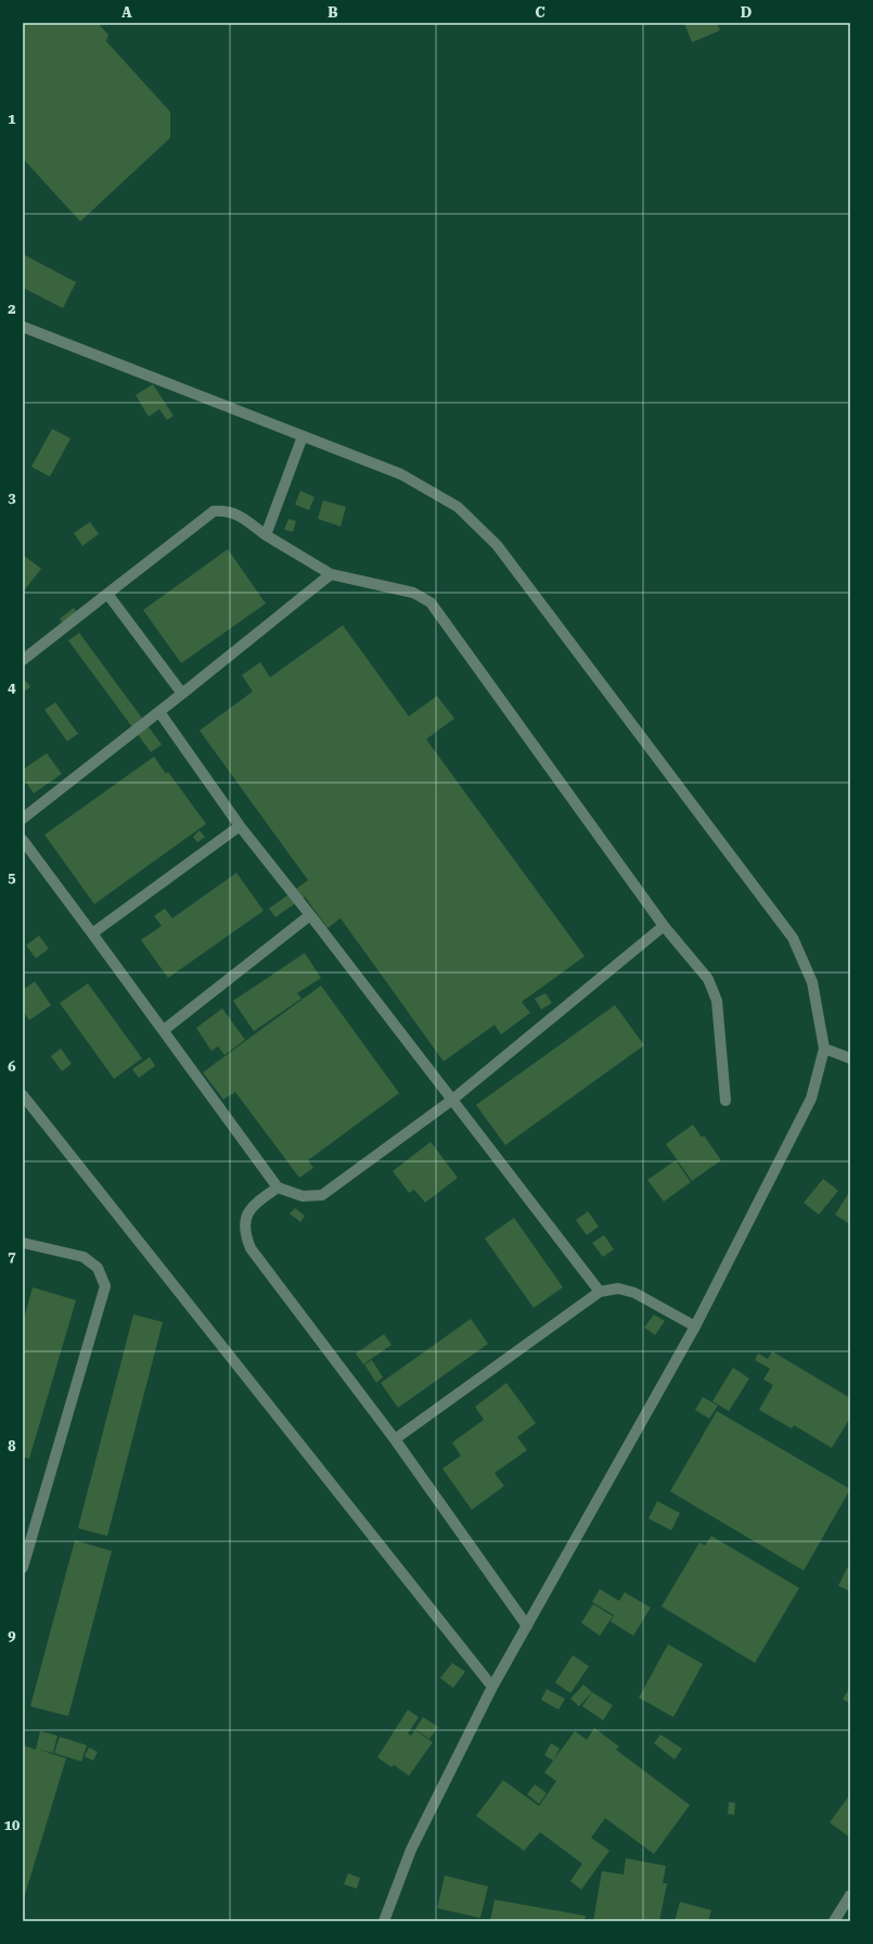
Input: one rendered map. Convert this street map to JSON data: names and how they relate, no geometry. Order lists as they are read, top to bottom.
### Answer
{
  "grid": {
    "columns": [
      "A",
      "B",
      "C",
      "D"
    ],
    "rows": [
      "1",
      "2",
      "3",
      "4",
      "5",
      "6",
      "7",
      "8",
      "9",
      "10"
    ]
  }
}
